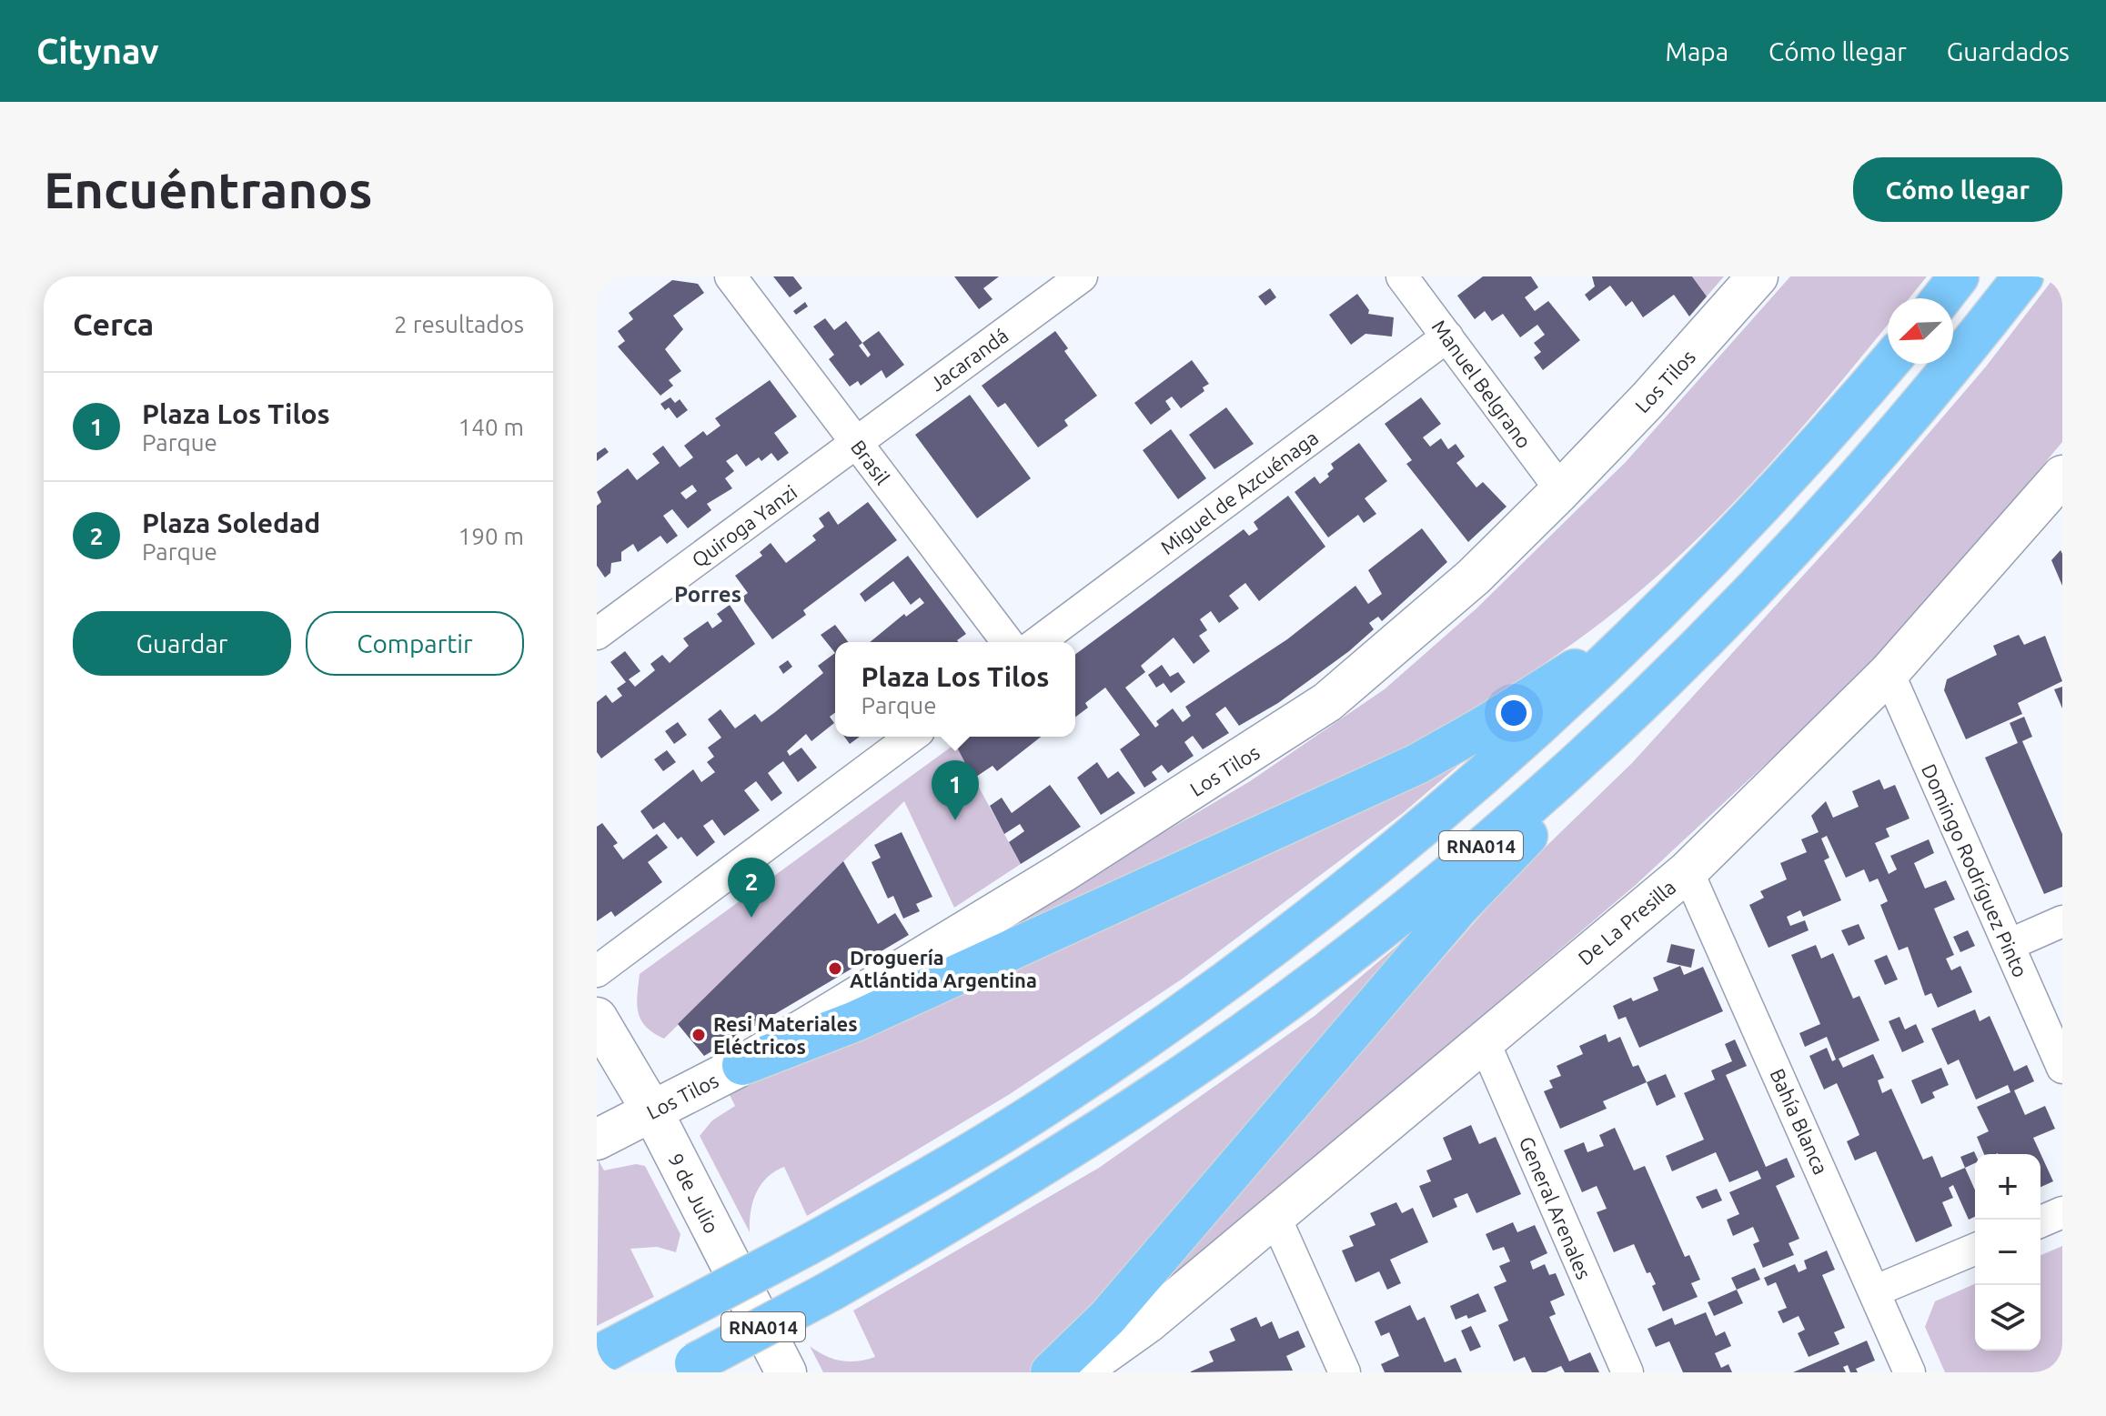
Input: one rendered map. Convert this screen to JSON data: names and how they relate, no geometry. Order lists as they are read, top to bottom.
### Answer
{
  "streets": {
    "highway": ["RNA014"],
    "street": [
      "Jacarandá",
      "Los Tilos",
      "Manuel Belgrano",
      "Brasil",
      "Miguel de Azcuénaga",
      "Quiroga Yanzi",
      "Domingo Rodríguez Pinto",
      "De La Presilla",
      "Bahía Blanca",
      "9 de Julio",
      "General Arenales"
    ]
  },
  "crossings": [
    ["Jacarandá", "Brasil"],
    ["Jacarandá", "Quiroga Yanzi"],
    ["Los Tilos", "Manuel Belgrano"],
    ["Los Tilos", "9 de Julio"],
    ["Manuel Belgrano", "Miguel de Azcuénaga"],
    ["Brasil", "Quiroga Yanzi"],
    ["Domingo Rodríguez Pinto", "De La Presilla"],
    ["De La Presilla", "Bahía Blanca"],
    ["De La Presilla", "General Arenales"]
  ],
  "districts": ["Porres"],
  "places": ["Droguería Atlántida Argentina", "Resi Materiales Eléctricos"],
  "north": "bottom left",
  "page": {
    "header": "Citynav",
    "nav": ["Mapa", "Cómo llegar", "Guardados"],
    "buttons": [
      "Cómo llegar",
      ["Guardar", "Compartir"]
    ],
    "title": "Encuéntranos",
    "heading": ["Cerca", "2 resultados"],
    "list": [
      {
        "mark": "1",
        "name": "Plaza Los Tilos",
        "note": "Parque",
        "value": "140 m"
      },
      {
        "mark": "2",
        "name": "Plaza Soledad",
        "note": "Parque",
        "value": "190 m"
      }
    ],
    "popup": ["Plaza Los Tilos", "Parque"],
    "pins": ["1", "2"],
    "map_buttons": ["+", "−"]
  }
}
